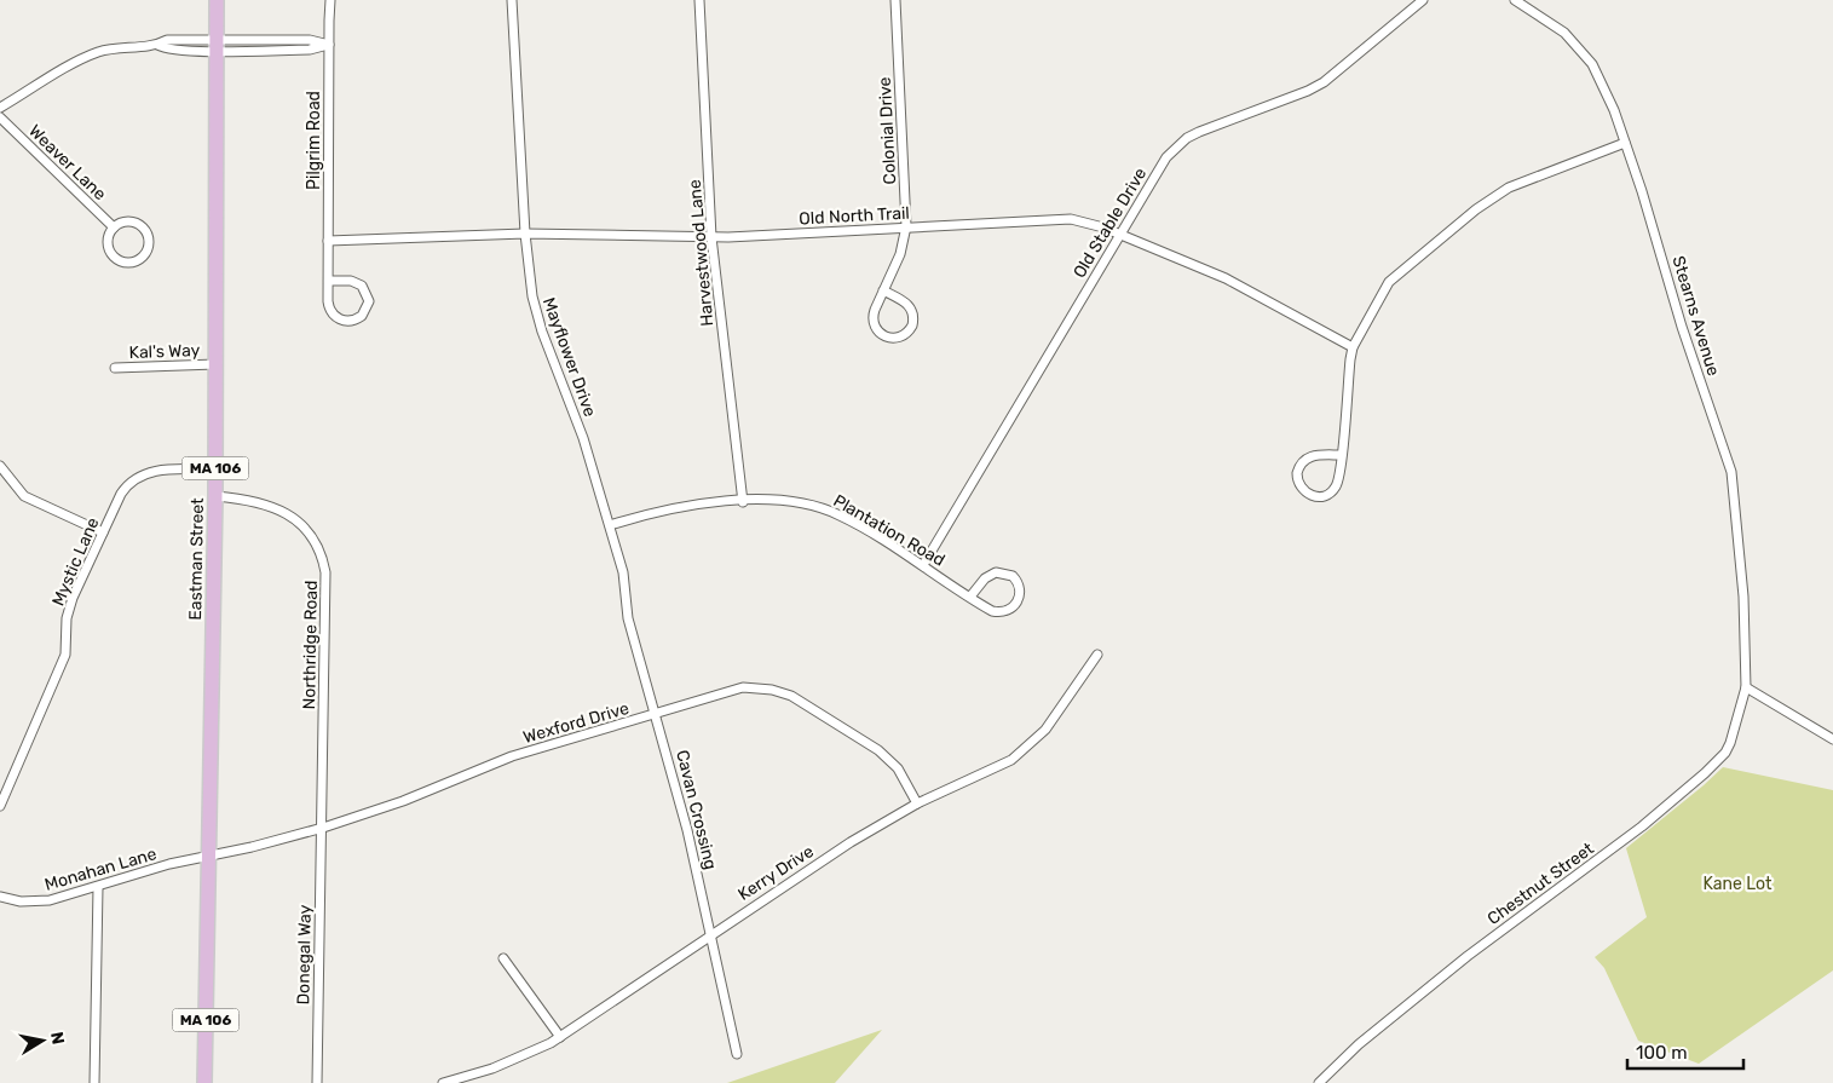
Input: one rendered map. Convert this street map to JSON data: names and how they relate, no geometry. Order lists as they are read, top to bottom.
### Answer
{
  "streets": {
    "main road": ["MA 106", "Eastman Street"],
    "street": [
      "Colonial Drive",
      "Pilgrim Road",
      "Weaver Lane",
      "Old North Trail",
      "Old Stable Drive",
      "Harvestwood Lane",
      "Stearns Avenue",
      "Kal's Way",
      "Mayflower Drive",
      "Plantation Road",
      "Mystic Lane",
      "Northridge Road",
      "Wexford Drive",
      "Cavan Crossing",
      "Monahan Lane",
      "Kerry Drive",
      "Chestnut Street",
      "Donegal Way"
    ]
  },
  "crossings": [
    ["Colonial Drive", "Old North Trail"],
    ["Pilgrim Road", "Old North Trail"],
    ["Old North Trail", "Old Stable Drive"],
    ["Old North Trail", "Harvestwood Lane"],
    ["Old North Trail", "Mayflower Drive"],
    ["Old Stable Drive", "Plantation Road"],
    ["Harvestwood Lane", "Plantation Road"],
    ["Stearns Avenue", "Chestnut Street"],
    ["Kal's Way", "Eastman Street"],
    ["Mayflower Drive", "Plantation Road"],
    ["Mayflower Drive", "Wexford Drive"],
    ["Mayflower Drive", "Cavan Crossing"],
    ["Eastman Street", "Mystic Lane"],
    ["Eastman Street", "Northridge Road"],
    ["Eastman Street", "Wexford Drive"],
    ["Eastman Street", "Monahan Lane"],
    ["Northridge Road", "Wexford Drive"],
    ["Northridge Road", "Donegal Way"],
    ["Wexford Drive", "Cavan Crossing"],
    ["Wexford Drive", "Monahan Lane"],
    ["Wexford Drive", "Kerry Drive"],
    ["Wexford Drive", "Donegal Way"],
    ["Cavan Crossing", "Kerry Drive"]
  ],
  "parks": ["Kane Lot"],
  "scale_bar": "100 m",
  "north": "right"
}
